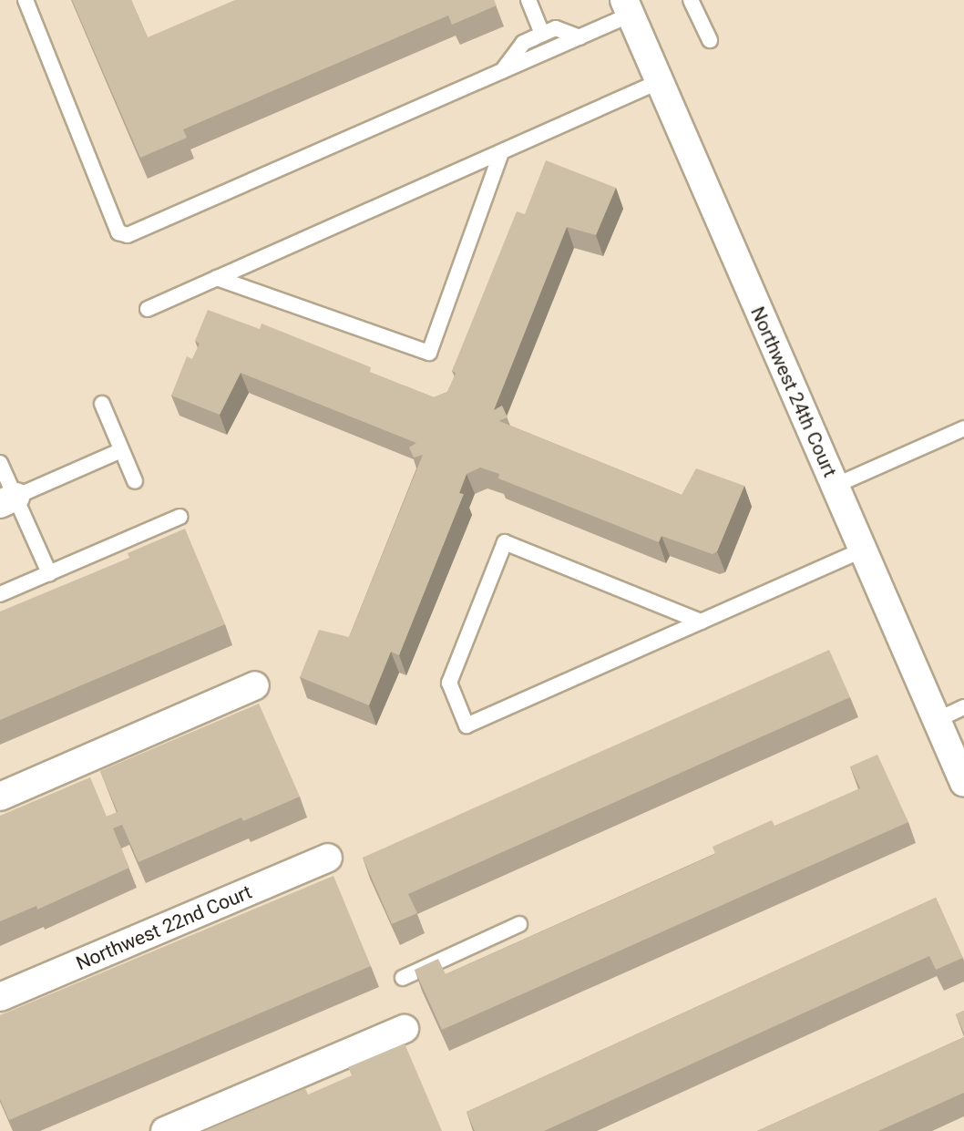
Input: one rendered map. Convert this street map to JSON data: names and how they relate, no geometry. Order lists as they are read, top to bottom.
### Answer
{
  "streets": {
    "street": ["Northwest 24th Court", "Northwest 22nd Court"]
  }
}
